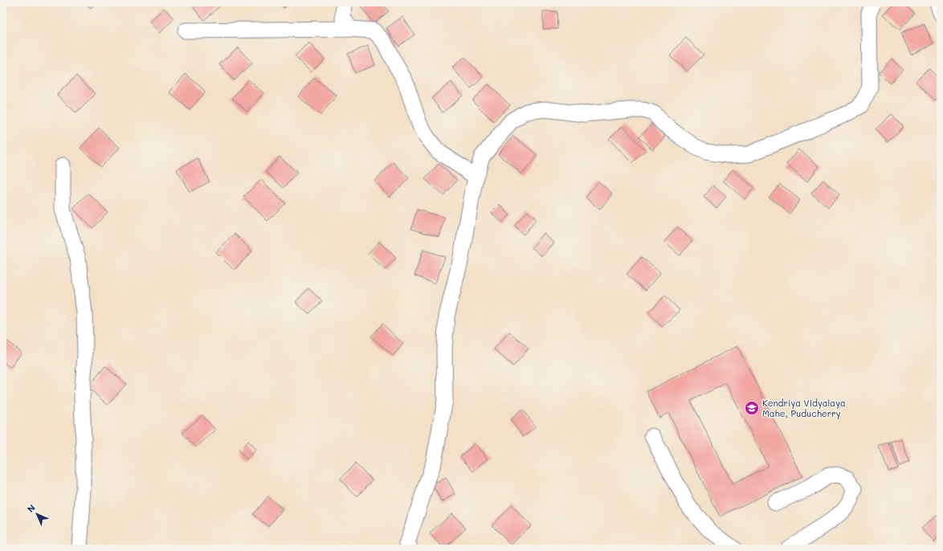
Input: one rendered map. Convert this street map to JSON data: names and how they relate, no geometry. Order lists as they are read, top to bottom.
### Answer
{
  "places": {
    "school or university": ["Kendriya Vidyalaya Mahe, Puducherry"]
  },
  "north": "top left"
}
